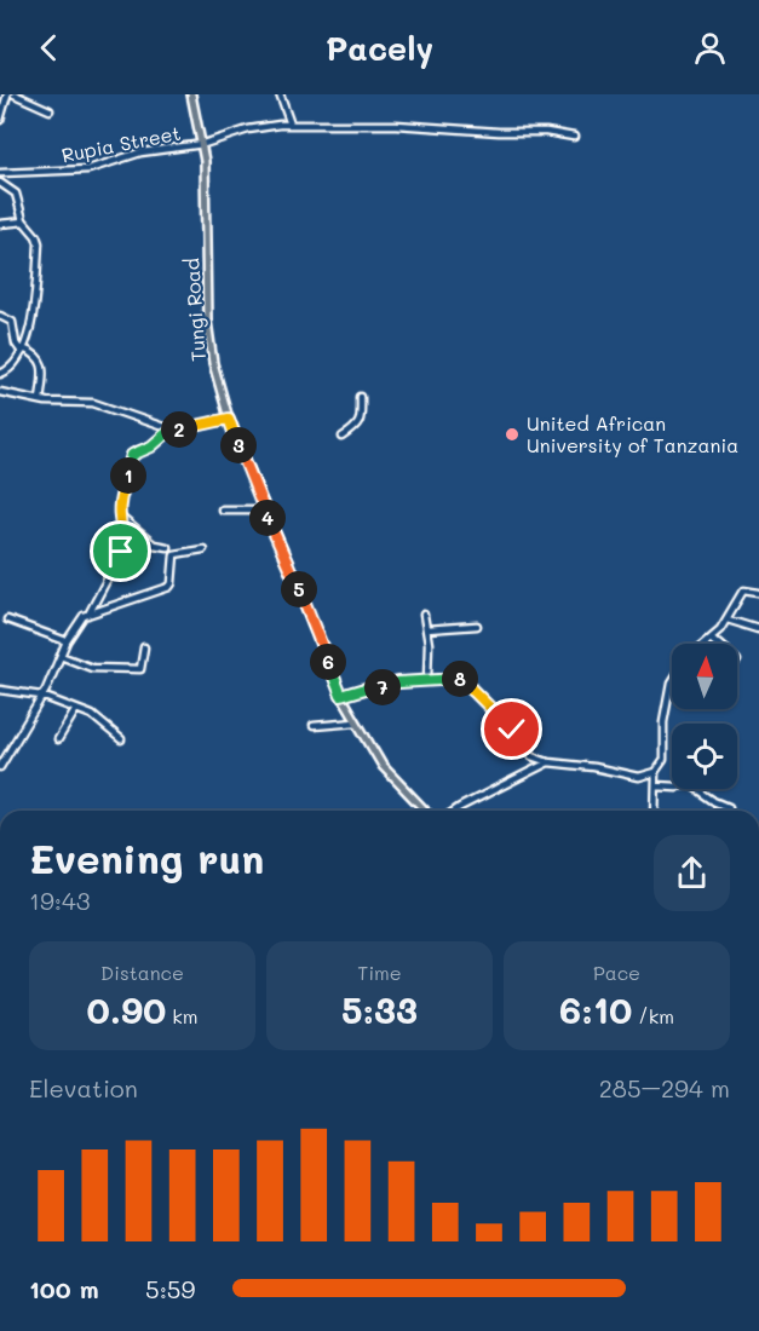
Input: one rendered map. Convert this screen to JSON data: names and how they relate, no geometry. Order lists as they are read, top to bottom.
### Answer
{
  "streets": {
    "main road": ["Tungi Road"],
    "street": ["Rupia Street"]
  },
  "crossings": [
    ["Rupia Street", "Tungi Road"]
  ],
  "places": ["United African University of Tanzania"],
  "north": "top",
  "page": {
    "header": "Pacely",
    "pins": [
      "2",
      "3",
      "1",
      "4",
      "5",
      "6",
      "8",
      "7"
    ],
    "heading": ["Evening run", "19:43"],
    "stats": [
      ["Distance", "0.90 km"],
      ["Time", "5:33"],
      ["Pace", "6:10 /km"]
    ],
    "chart": ["Elevation", "285–294 m"],
    "list": [
      {
        "name": "100 m",
        "note": "5:59"
      }
    ]
  }
}
